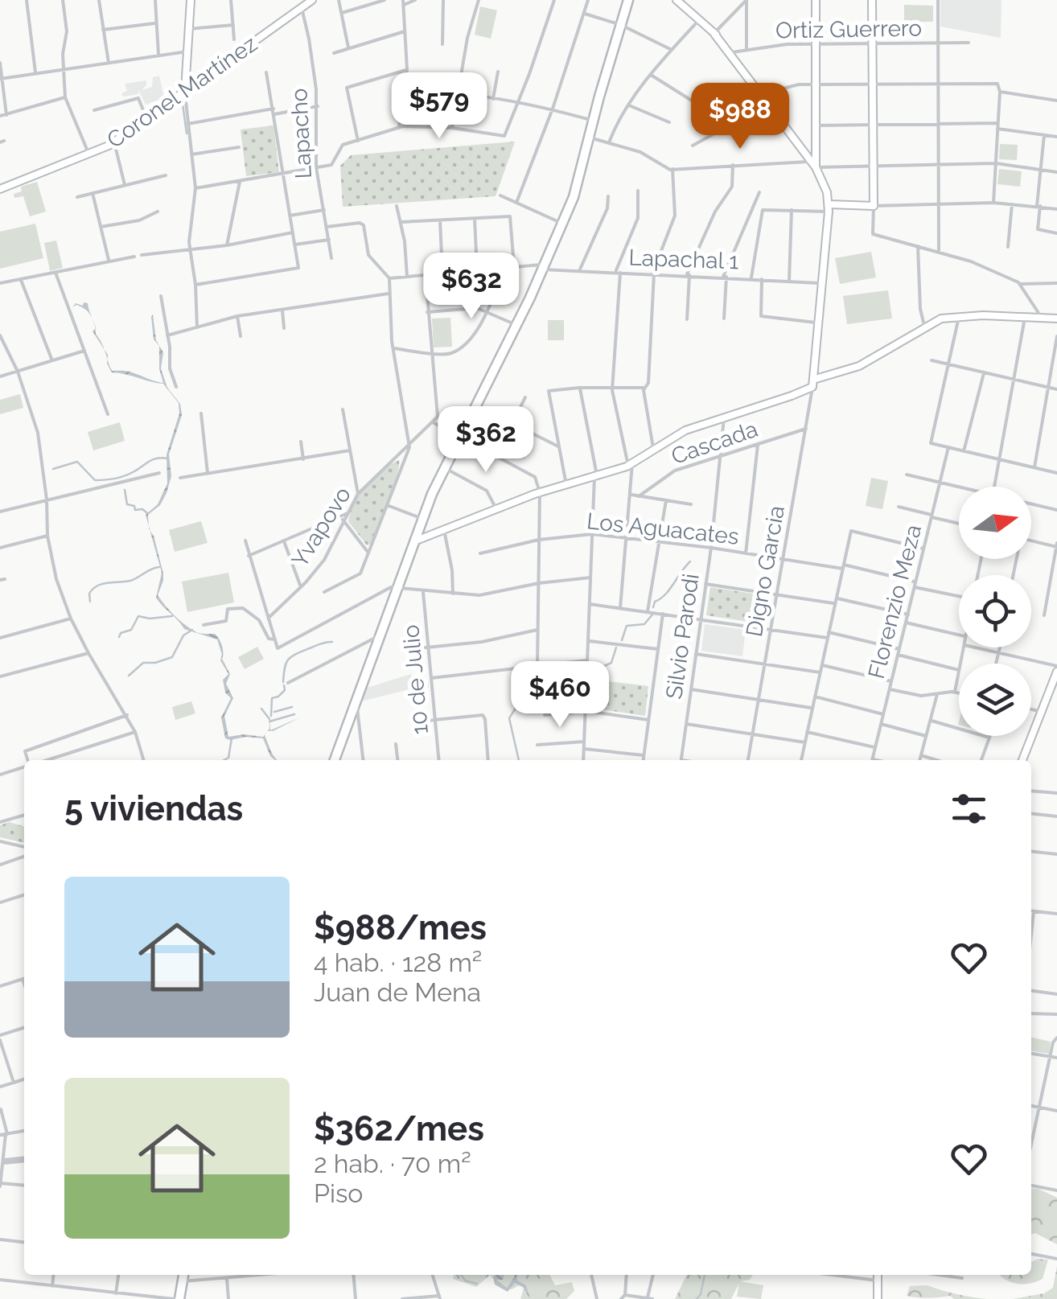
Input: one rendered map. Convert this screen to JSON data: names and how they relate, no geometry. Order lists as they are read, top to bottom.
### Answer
{
  "streets": {
    "street": [
      "Ortiz Guerrero",
      "Coronel Martínez",
      "Lapacho",
      "Lapachal 1",
      "Cascada",
      "Yvapovo",
      "Los Aguacates",
      "Digno Garcia",
      "Florenzio Meza",
      "Silvio Parodi",
      "10 de Julio"
    ]
  },
  "crossings": [
    ["Coronel Martínez", "Lapacho"],
    ["Cascada", "Digno Garcia"],
    ["Cascada", "Silvio Parodi"],
    ["Los Aguacates", "Digno Garcia"],
    ["Los Aguacates", "Florenzio Meza"],
    ["Los Aguacates", "Silvio Parodi"]
  ],
  "north": "right",
  "page": {
    "price": [
      "$579",
      "$988",
      "$632",
      "$362",
      "$460"
    ],
    "heading": "5 viviendas",
    "list": [
      {
        "name": "$988/mes",
        "note": "4 hab. · 128 m² · Juan de Mena"
      },
      {
        "name": "$362/mes",
        "note": "2 hab. · 70 m² · Piso"
      }
    ]
  }
}
